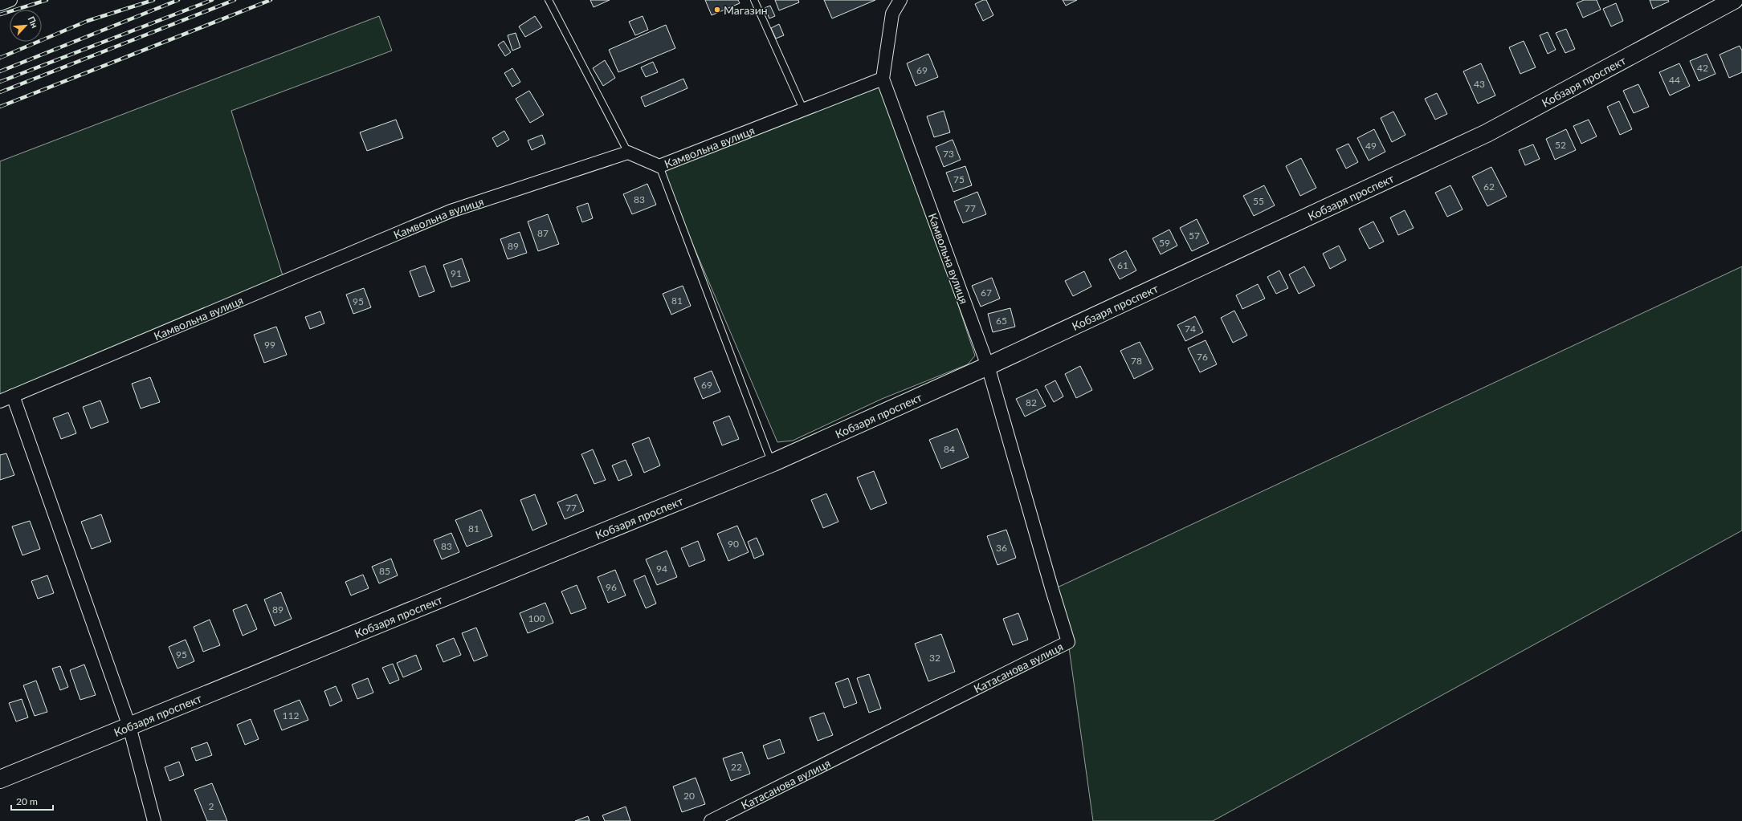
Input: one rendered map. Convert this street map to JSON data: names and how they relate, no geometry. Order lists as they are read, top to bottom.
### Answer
{
  "streets": {
    "main road": ["Кобзаря проспект"],
    "street": ["Камвольна вулиця", "Катасанова вулиця"]
  },
  "crossings": [
    ["Кобзаря проспект", "Камвольна вулиця"],
    ["Кобзаря проспект", "Катасанова вулиця"],
    ["Камвольна вулиця", "Катасанова вулиця"]
  ],
  "places": ["Магазин"],
  "house_numbers": [
    "42",
    "69",
    "44",
    "43",
    "52",
    "49",
    "73",
    "75",
    "62",
    "83",
    "55",
    "77",
    "87",
    "57",
    "59",
    "89",
    "61",
    "91",
    "67",
    "81",
    "95",
    "65",
    "74",
    "99",
    "76",
    "78",
    "69",
    "82",
    "84",
    "77",
    "81",
    "90",
    "83",
    "36",
    "94",
    "85",
    "96",
    "89",
    "100",
    "95",
    "32",
    "112",
    "22",
    "20",
    "2"
  ],
  "scale_bar": "20 m",
  "north": "top right"
}
